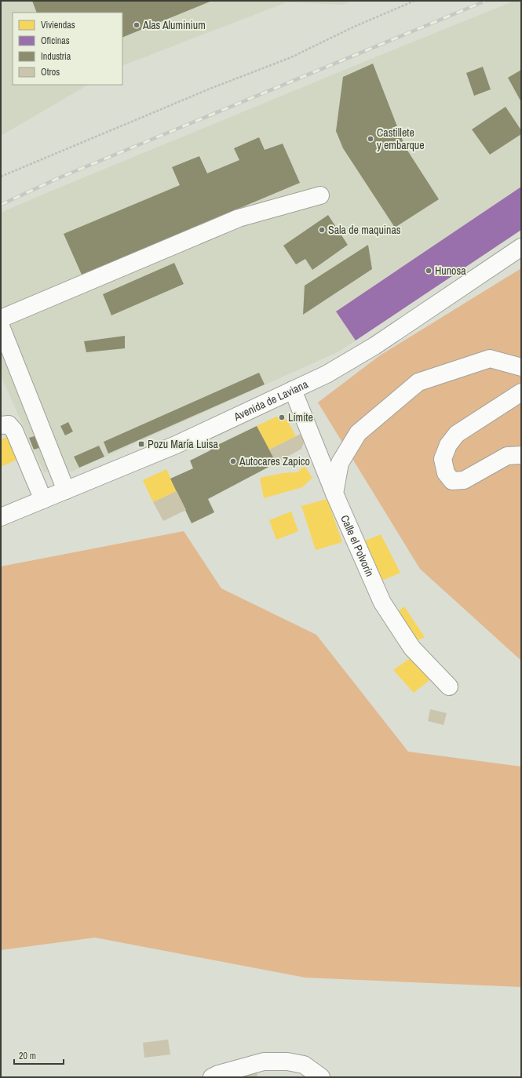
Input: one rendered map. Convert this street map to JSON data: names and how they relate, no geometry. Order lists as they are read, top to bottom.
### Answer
{
  "streets": {
    "street": ["Avenida de Laviana", "Calle el Polvorín"]
  },
  "crossings": [
    ["Avenida de Laviana", "Calle el Polvorín"]
  ],
  "places": {
    "other": [
      "Alas Aluminium",
      "Castillete y embarque",
      "Sala de maquinas",
      "Hunosa",
      "Límite",
      "Autocares Zapico"
    ],
    "transit": ["Pozu María Luisa"]
  },
  "legend": [
    "Viviendas",
    "Oficinas",
    "Industria",
    "Otros"
  ],
  "scale_bar": "20 m"
}
